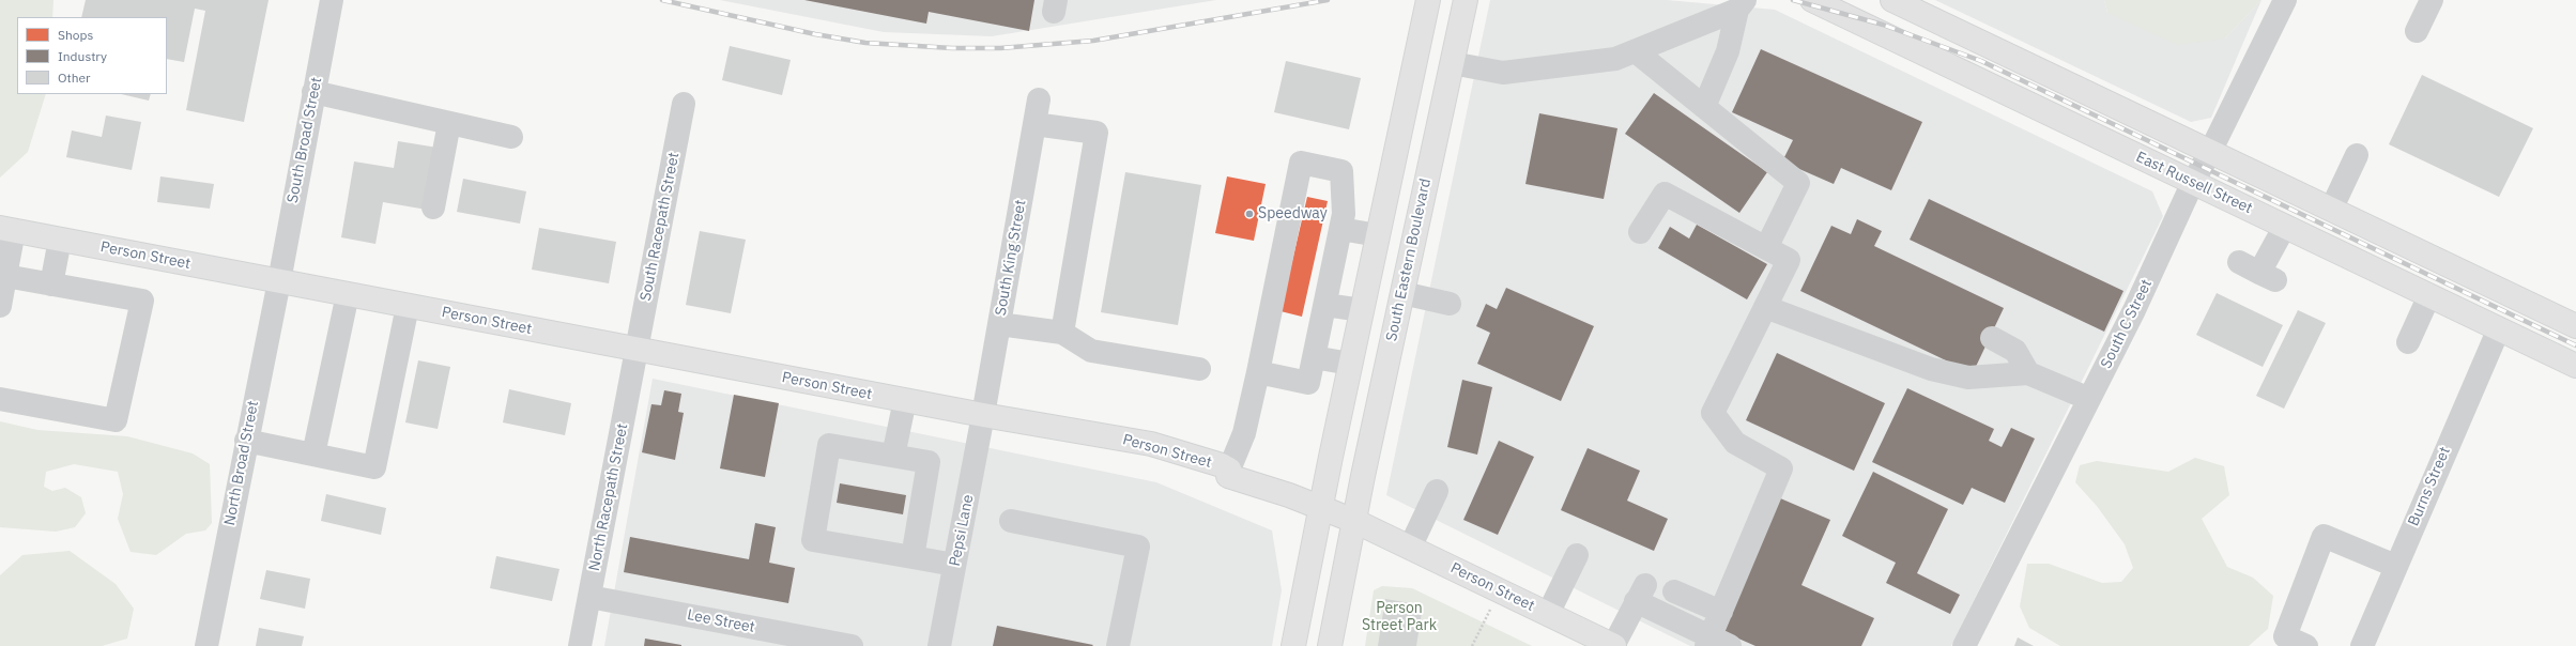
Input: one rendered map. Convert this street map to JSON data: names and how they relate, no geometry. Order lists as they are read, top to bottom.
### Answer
{
  "streets": {
    "main road": ["East Russell Street", "Person Street", "South Eastern Boulevard"],
    "street": [
      "South Broad Street",
      "South Racepath Street",
      "South King Street",
      "South C Street",
      "North Broad Street",
      "Burns Street",
      "North Racepath Street",
      "Pepsi Lane",
      "Lee Street"
    ]
  },
  "crossings": [
    ["South Broad Street", "Person Street"],
    ["South Broad Street", "North Broad Street"],
    ["East Russell Street", "South C Street"],
    ["East Russell Street", "Burns Street"],
    ["South Racepath Street", "Person Street"],
    ["South Racepath Street", "North Racepath Street"],
    ["Person Street", "South King Street"],
    ["Person Street", "South Eastern Boulevard"],
    ["Person Street", "North Broad Street"],
    ["Person Street", "North Racepath Street"],
    ["Person Street", "Pepsi Lane"],
    ["South King Street", "Pepsi Lane"],
    ["North Racepath Street", "Lee Street"]
  ],
  "parks": ["Person Street Park"],
  "places": ["Speedway"],
  "legend": ["Shops", "Industry", "Other"]
}
